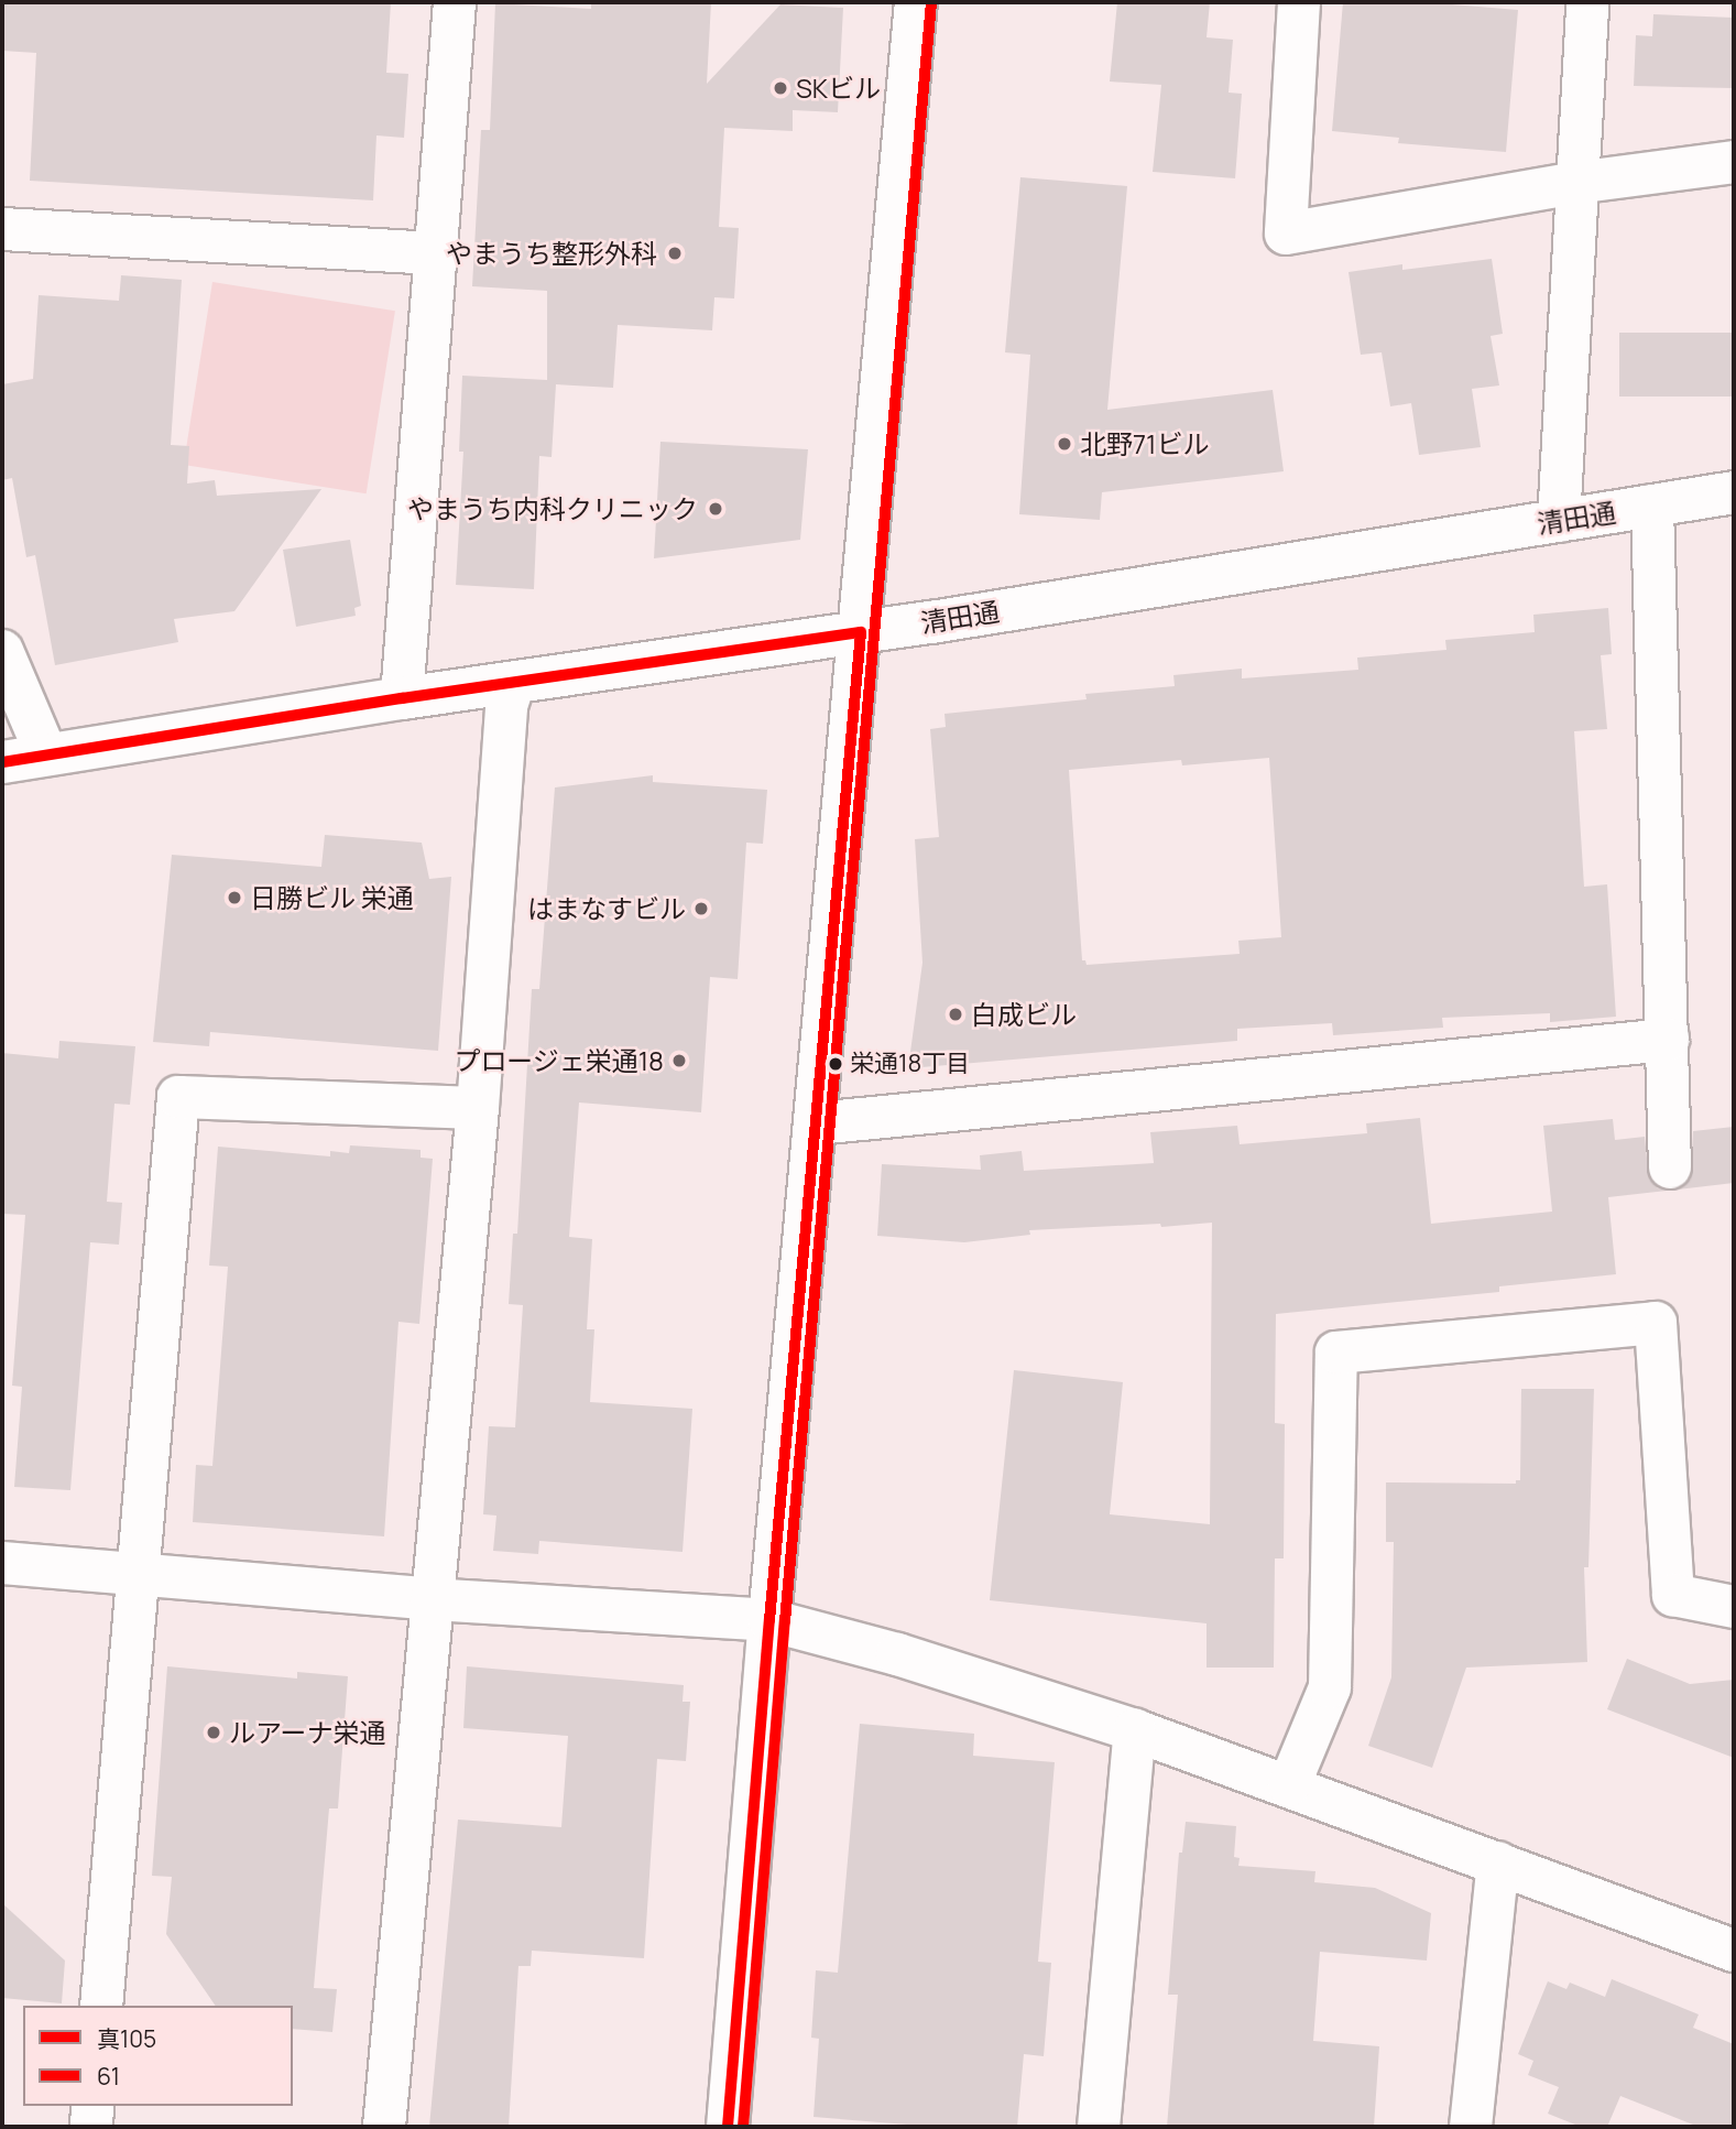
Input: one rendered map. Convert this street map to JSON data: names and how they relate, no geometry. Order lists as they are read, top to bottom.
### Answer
{
  "streets": {
    "street": ["清田通"]
  },
  "places": [
    "SKビル",
    "やまうち整形外科",
    "北野71ビル",
    "やまうち内科クリニック",
    "日勝ビル 栄通",
    "はまなすビル",
    "白成ビル",
    "プロージェ栄通18",
    "栄通18丁目",
    "ルアーナ栄通"
  ],
  "lines": ["transit line 61", "transit line 真105"],
  "legend": ["真105", "61"]
}
